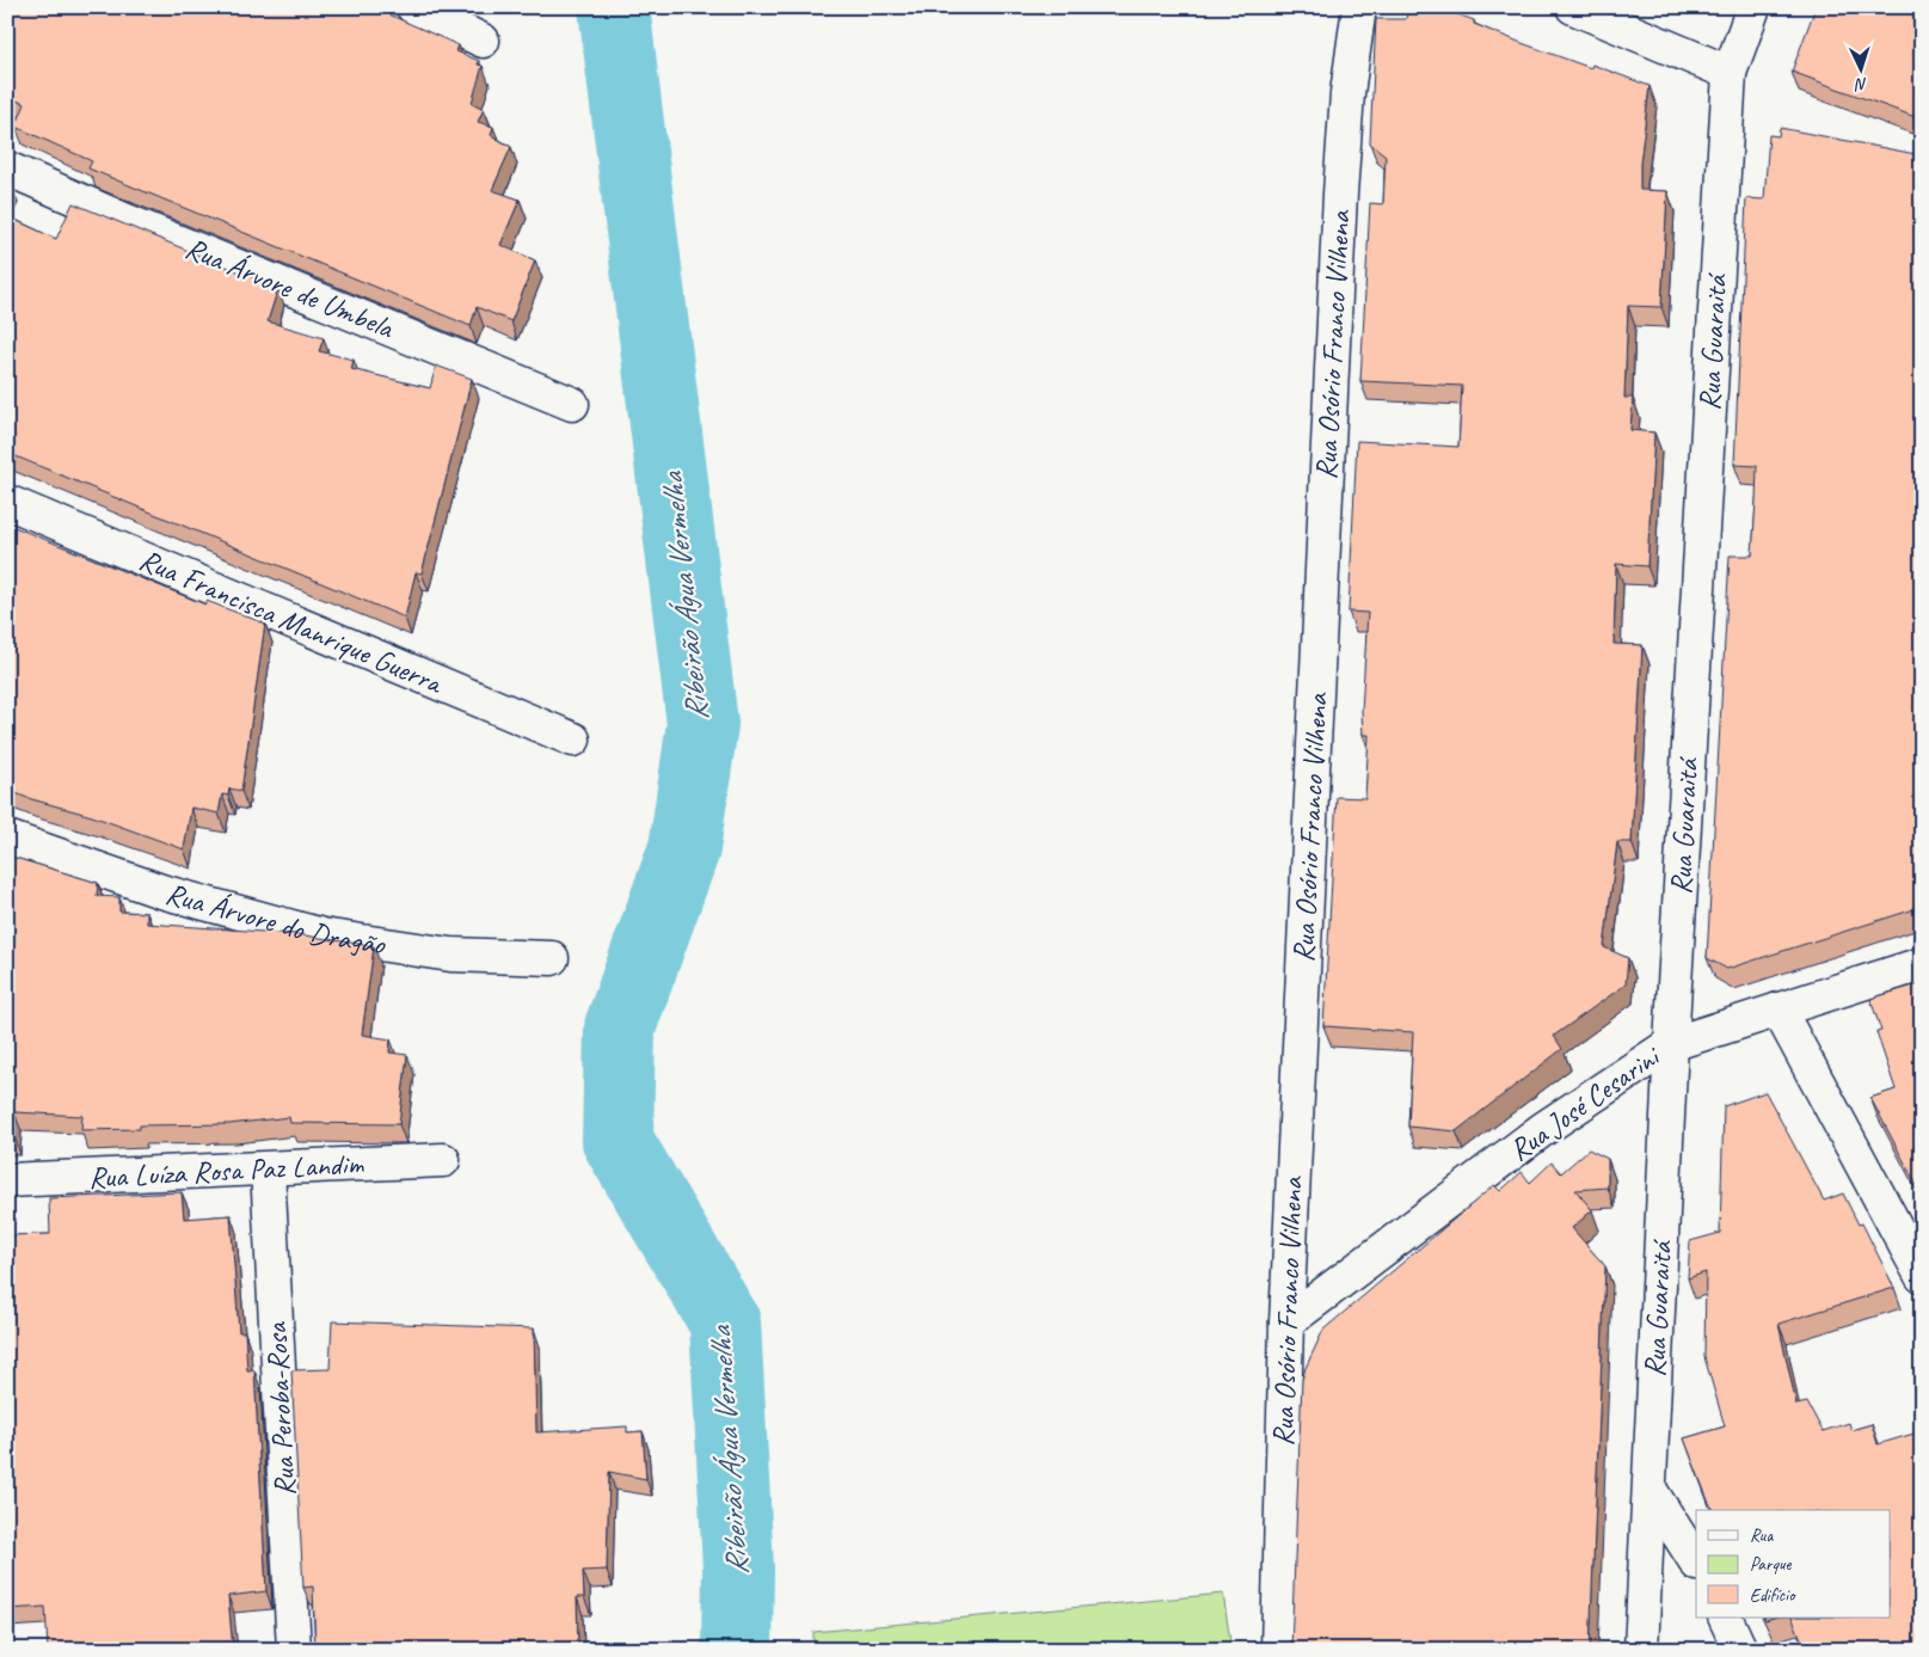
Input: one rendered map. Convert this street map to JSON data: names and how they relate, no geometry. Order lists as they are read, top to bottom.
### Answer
{
  "streets": {
    "street": [
      "Rua Árvore de Umbela",
      "Rua Guaraitá",
      "Rua Osório Franco Vilhena",
      "Rua Francisca Manrique Guerra",
      "Rua Árvore do Dragão",
      "Rua José Cesarini",
      "Rua Luíza Rosa Paz Landim",
      "Rua Peroba-Rosa"
    ]
  },
  "crossings": [
    ["Rua Guaraitá", "Rua José Cesarini"],
    ["Rua Osório Franco Vilhena", "Rua José Cesarini"],
    ["Rua Luíza Rosa Paz Landim", "Rua Peroba-Rosa"]
  ],
  "water": ["Ribeirão Água Vermelha"],
  "legend": ["Rua", "Parque", "Edifício"],
  "north": "bottom"
}
